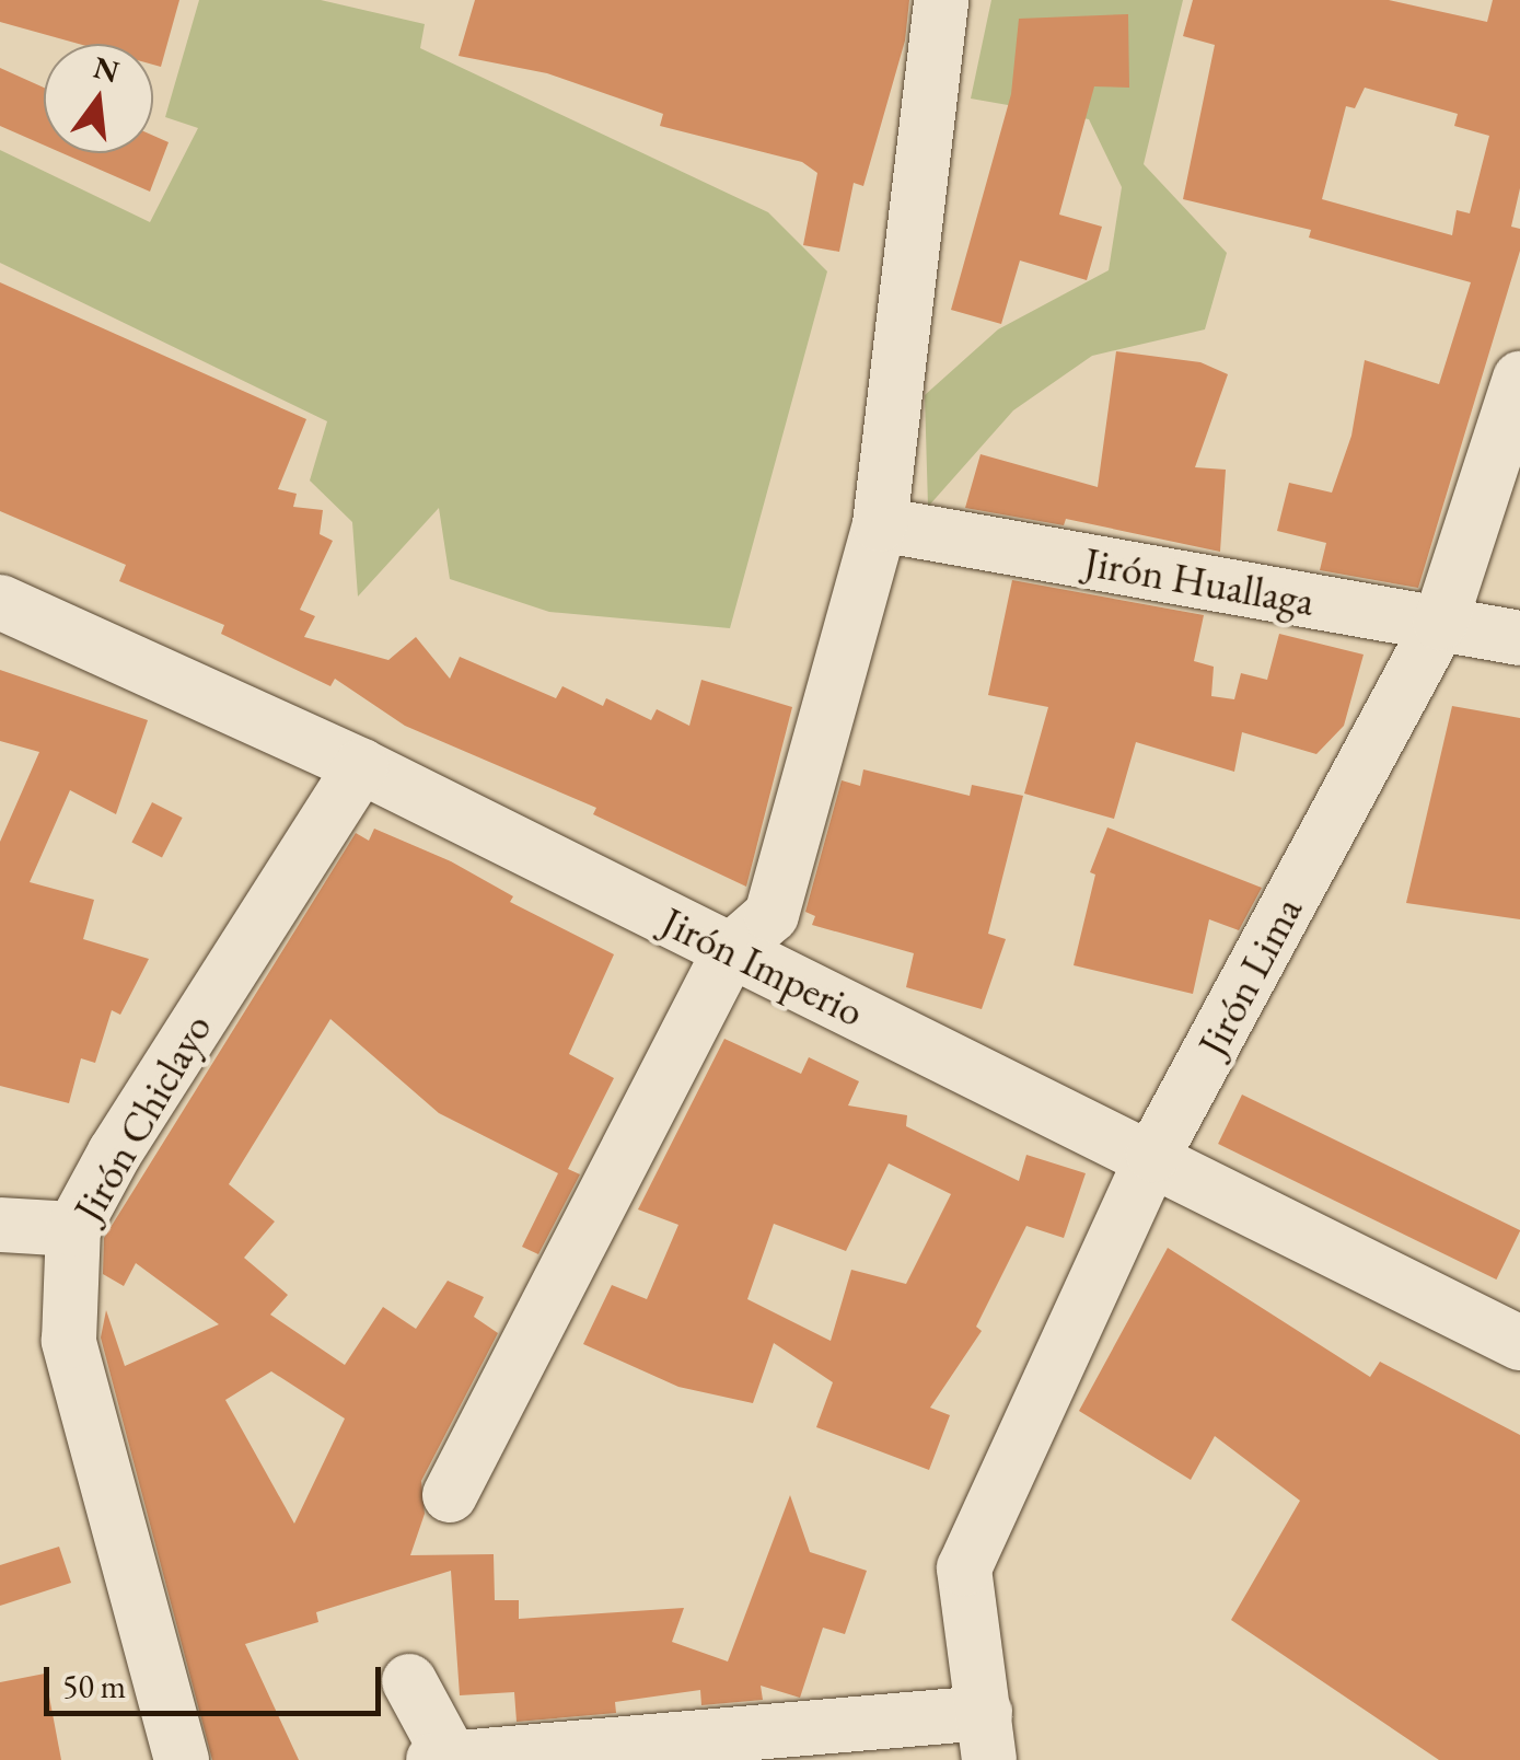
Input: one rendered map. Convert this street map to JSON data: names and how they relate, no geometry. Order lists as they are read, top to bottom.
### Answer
{
  "streets": {
    "street": [
      "Jirón Huallaga",
      "Jirón Imperio",
      "Jirón Lima",
      "Jirón Chiclayo"
    ]
  },
  "crossings": [
    ["Jirón Huallaga", "Jirón Lima"],
    ["Jirón Imperio", "Jirón Lima"],
    ["Jirón Imperio", "Jirón Chiclayo"]
  ],
  "scale_bar": "50 m",
  "north": "top"
}
